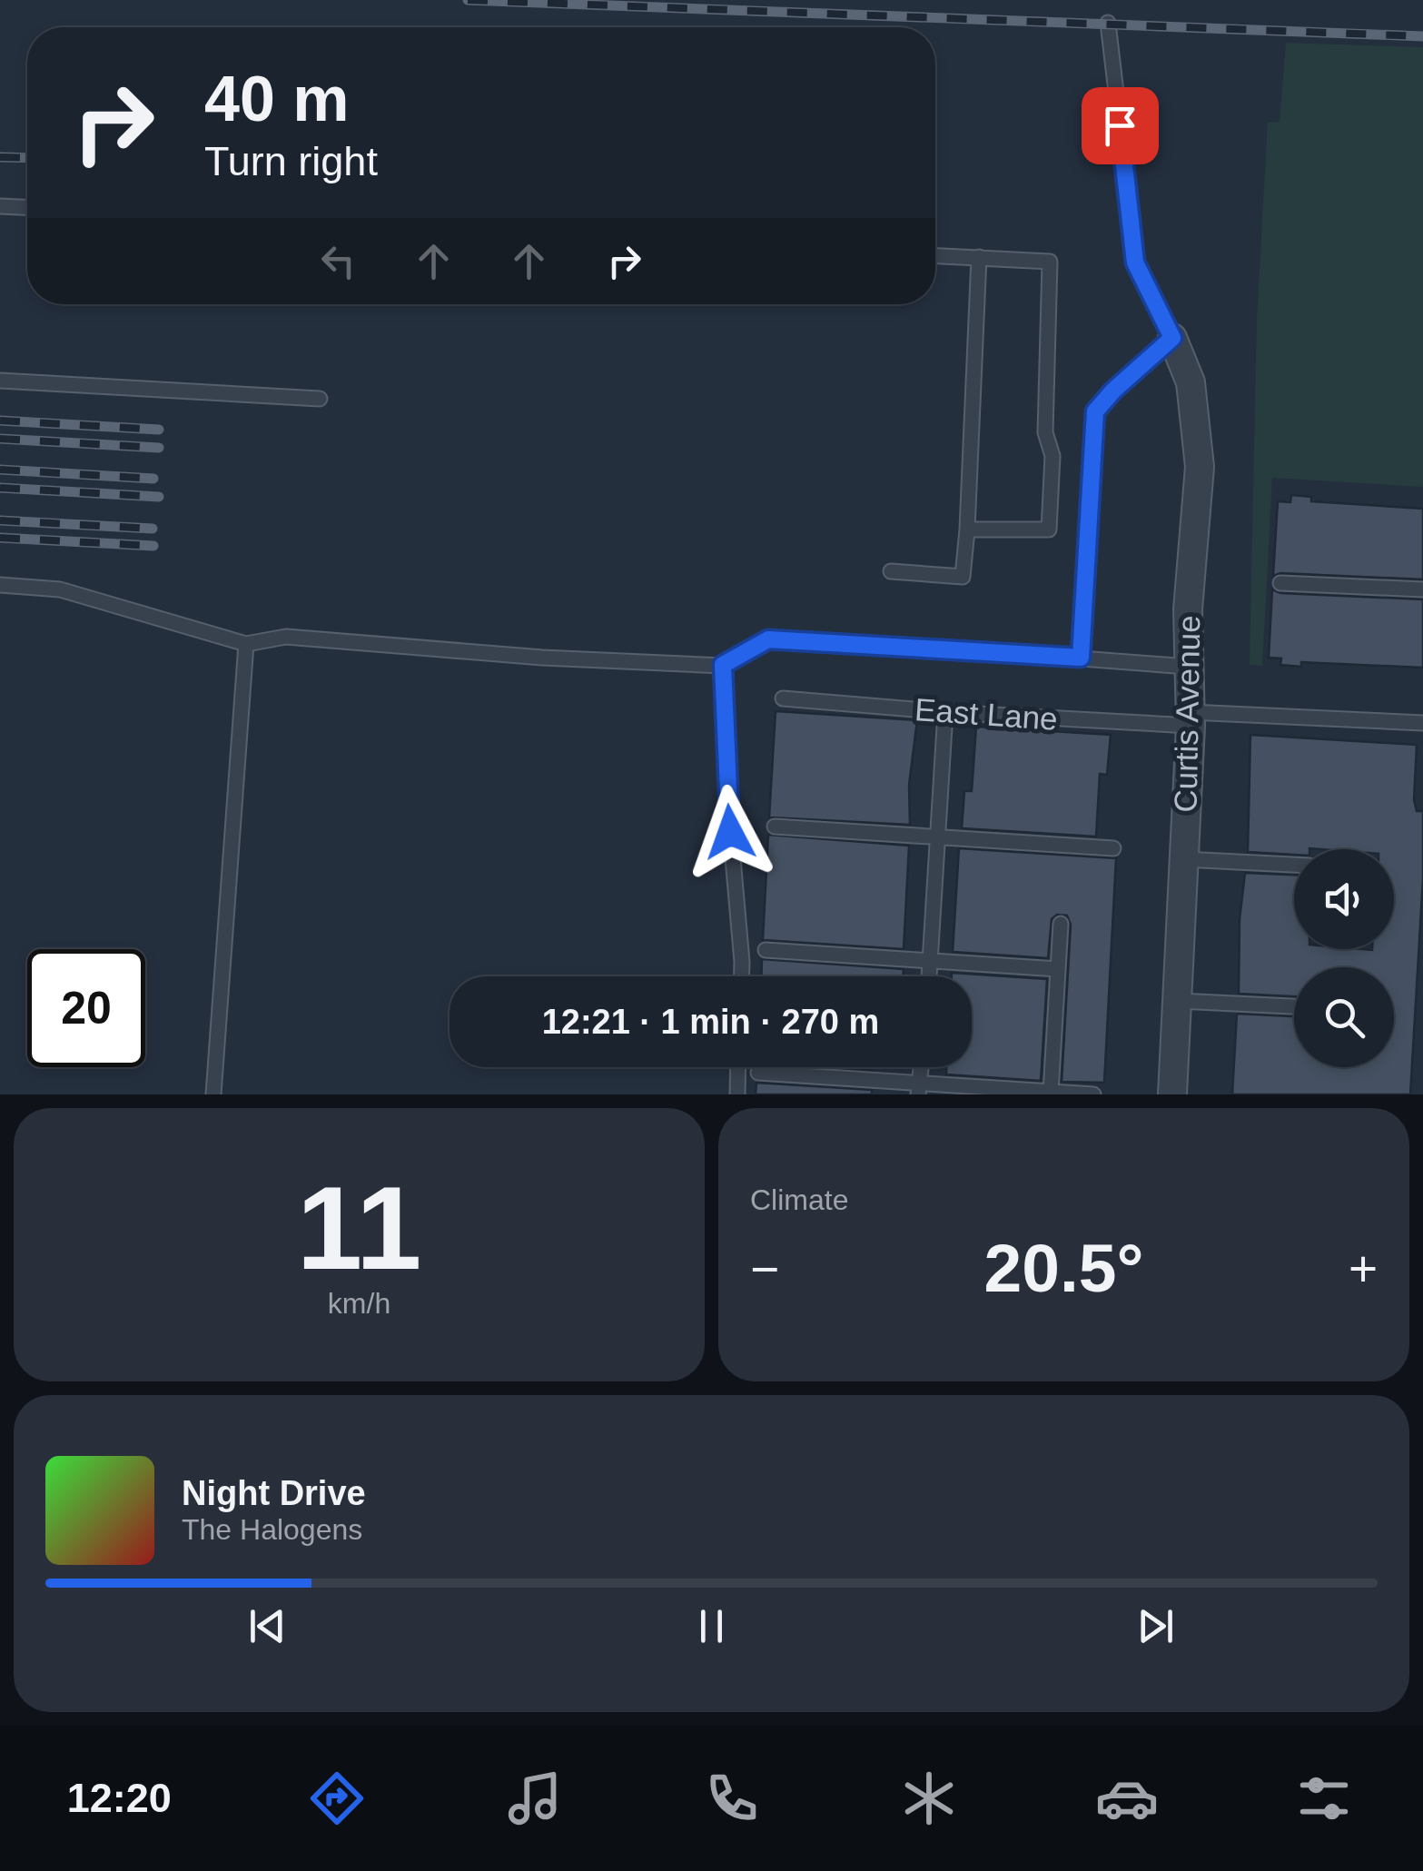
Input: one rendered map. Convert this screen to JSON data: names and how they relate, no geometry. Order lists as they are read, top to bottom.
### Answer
{
  "streets": {
    "street": ["Curtis Avenue"],
    "lane": ["East Lane"]
  },
  "crossings": [
    ["East Lane", "Curtis Avenue"]
  ],
  "page": {
    "turn": ["40 m", "Turn right"],
    "limit": "20",
    "trip": "12:21 · 1 min · 270 m",
    "tile": [
      ["11", "km/h"],
      "Climate"
    ],
    "heat": ["−", "20.5°", "+"],
    "song": ["Night Drive", "The Halogens"],
    "tabs": "12:20"
  }
}
